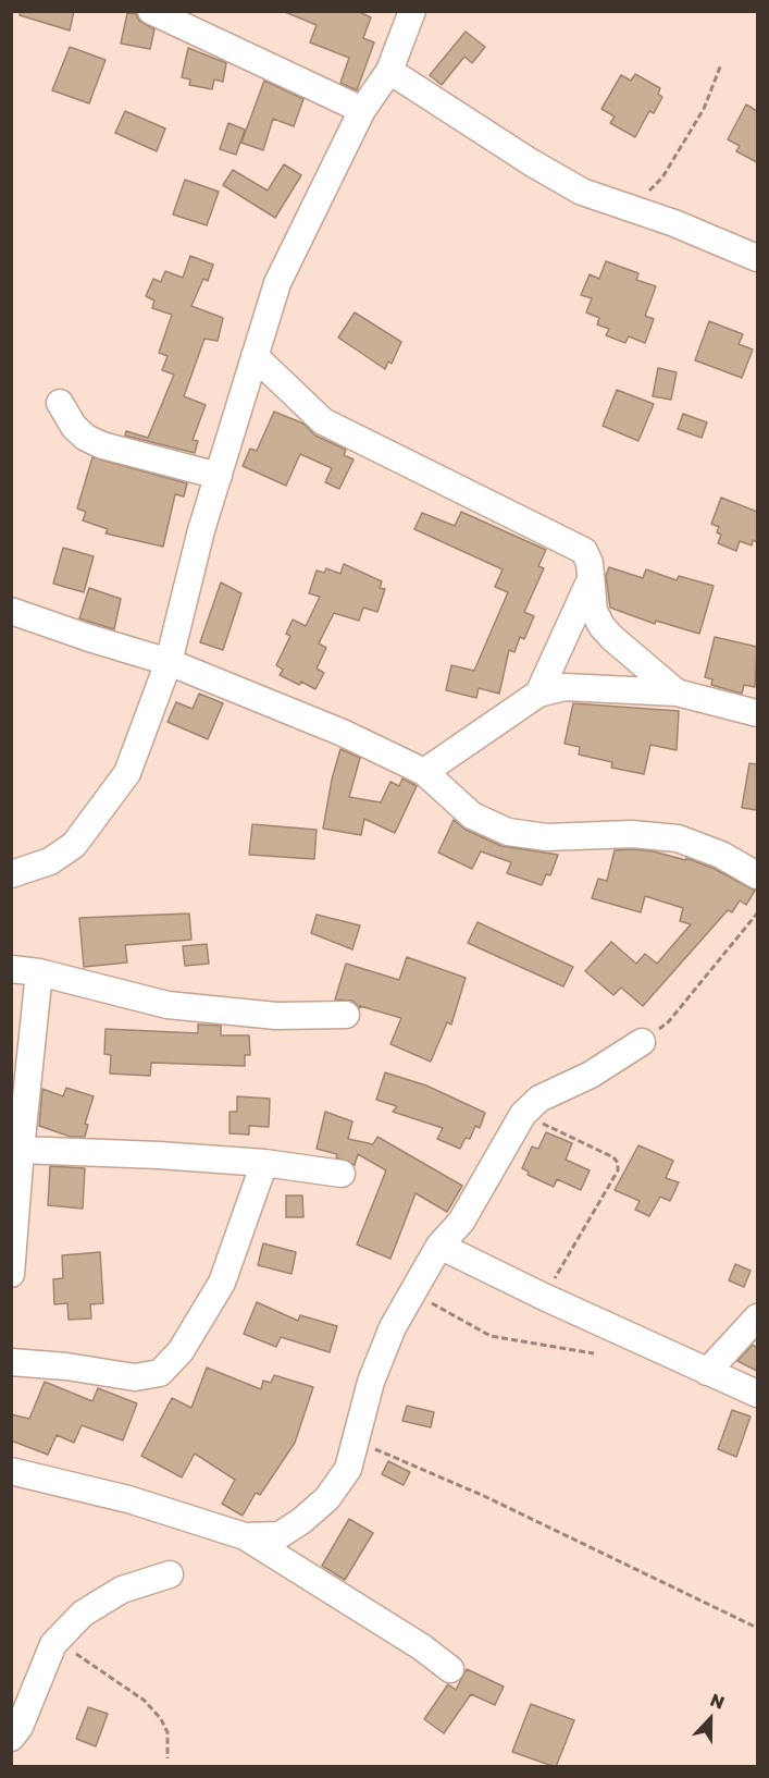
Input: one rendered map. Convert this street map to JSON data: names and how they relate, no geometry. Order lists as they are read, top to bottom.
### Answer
{
  "north": "top"
}
